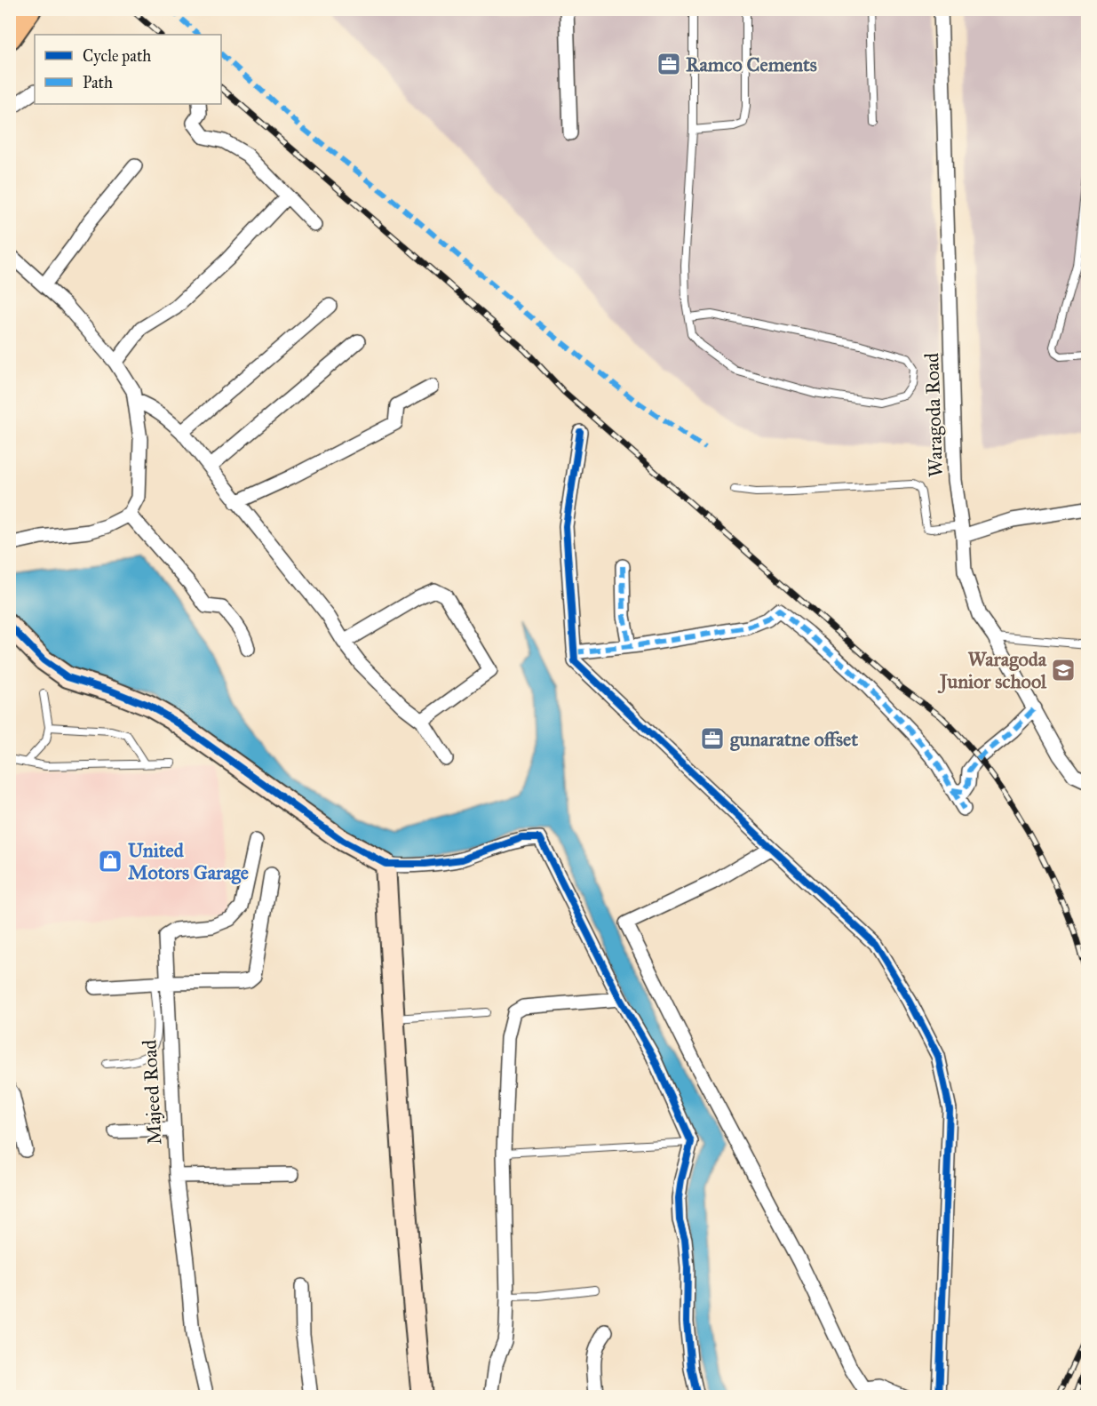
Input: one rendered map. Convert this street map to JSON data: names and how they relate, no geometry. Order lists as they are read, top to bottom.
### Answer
{
  "streets": {
    "street": ["Waragoda Road", "Majeed Road"]
  },
  "places": {
    "office": ["Ramco Cements", "gunaratne offset"],
    "school or university": ["Waragoda Junior school"],
    "shop": ["United Motors Garage"]
  },
  "legend": ["Cycle path", "Path"]
}
